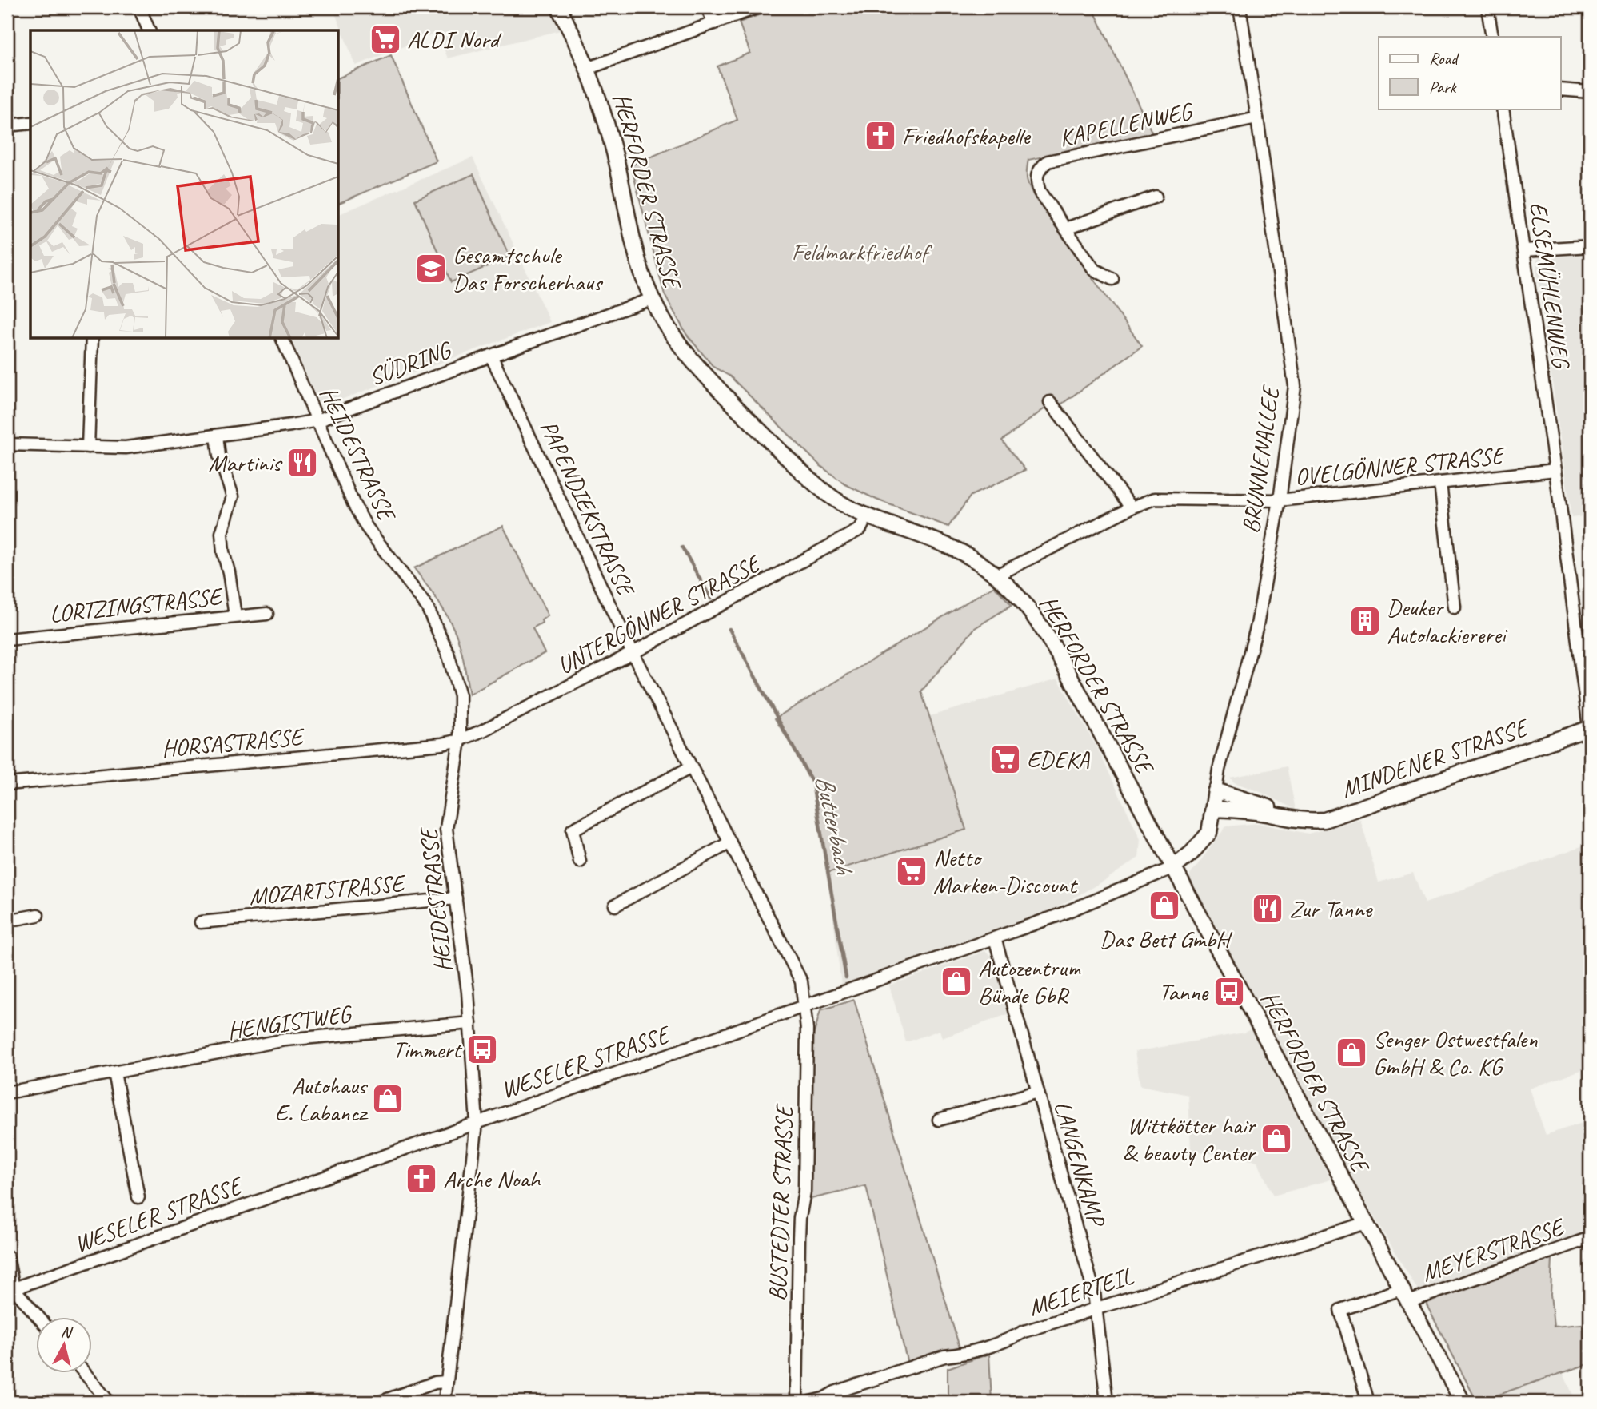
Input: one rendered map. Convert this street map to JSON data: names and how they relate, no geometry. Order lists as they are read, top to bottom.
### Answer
{
  "streets": {
    "main road": ["HERFORDER STRASSE", "BRUNNENALLEE", "MINDENER STRASSE"],
    "street": [
      "KAPELLENWEG",
      "ELSEMÜHLENWEG",
      "SÜDRING",
      "HEIDESTRASSE",
      "OVELGÖNNER STRASSE",
      "PAPENDIEKSTRASSE",
      "LORTZINGSTRASSE",
      "UNTERGÖNNER STRASSE",
      "HORSASTRASSE",
      "MOZARTSTRASSE",
      "HENGISTWEG",
      "WESELER STRASSE",
      "LANGENKAMP",
      "BUSTEDTER STRASSE",
      "MEYERSTRASSE",
      "MEIERTEIL"
    ]
  },
  "crossings": [
    ["KAPELLENWEG", "BRUNNENALLEE"],
    ["HERFORDER STRASSE", "SÜDRING"],
    ["HERFORDER STRASSE", "BRUNNENALLEE"],
    ["HERFORDER STRASSE", "OVELGÖNNER STRASSE"],
    ["HERFORDER STRASSE", "UNTERGÖNNER STRASSE"],
    ["HERFORDER STRASSE", "WESELER STRASSE"],
    ["HERFORDER STRASSE", "MEYERSTRASSE"],
    ["HERFORDER STRASSE", "MEIERTEIL"],
    ["ELSEMÜHLENWEG", "OVELGÖNNER STRASSE"],
    ["ELSEMÜHLENWEG", "MINDENER STRASSE"],
    ["SÜDRING", "HEIDESTRASSE"],
    ["SÜDRING", "PAPENDIEKSTRASSE"],
    ["HEIDESTRASSE", "UNTERGÖNNER STRASSE"],
    ["HEIDESTRASSE", "HORSASTRASSE"],
    ["HEIDESTRASSE", "MOZARTSTRASSE"],
    ["HEIDESTRASSE", "HENGISTWEG"],
    ["HEIDESTRASSE", "WESELER STRASSE"],
    ["BRUNNENALLEE", "OVELGÖNNER STRASSE"],
    ["BRUNNENALLEE", "MINDENER STRASSE"],
    ["BRUNNENALLEE", "WESELER STRASSE"],
    ["PAPENDIEKSTRASSE", "UNTERGÖNNER STRASSE"],
    ["PAPENDIEKSTRASSE", "WESELER STRASSE"],
    ["PAPENDIEKSTRASSE", "BUSTEDTER STRASSE"],
    ["UNTERGÖNNER STRASSE", "HORSASTRASSE"],
    ["WESELER STRASSE", "LANGENKAMP"],
    ["WESELER STRASSE", "BUSTEDTER STRASSE"],
    ["LANGENKAMP", "MEIERTEIL"]
  ],
  "water": ["Butterbach"],
  "parks": ["Feldmarkfriedhof"],
  "places": {
    "supermarket": ["ALDI Nord", "EDEKA", "Netto Marken-Discount"],
    "church": ["Friedhofskapelle", "Arche Noah"],
    "school or university": ["Gesamtschule Das Forscherhaus"],
    "restaurant": ["Martinis", "Zur Tanne"],
    "building": ["Deuker Autolackiererei"],
    "shop": [
      "Das Bett GmbH",
      "Autozentrum Bünde GbR",
      "Senger Ostwestfalen GmbH & Co. KG",
      "Autohaus E. Labancz",
      "Wittkötter hair & beauty Center"
    ],
    "bus stop": ["Tanne", "Timmert"]
  },
  "legend": ["Road", "Park"],
  "north": "top"
}
